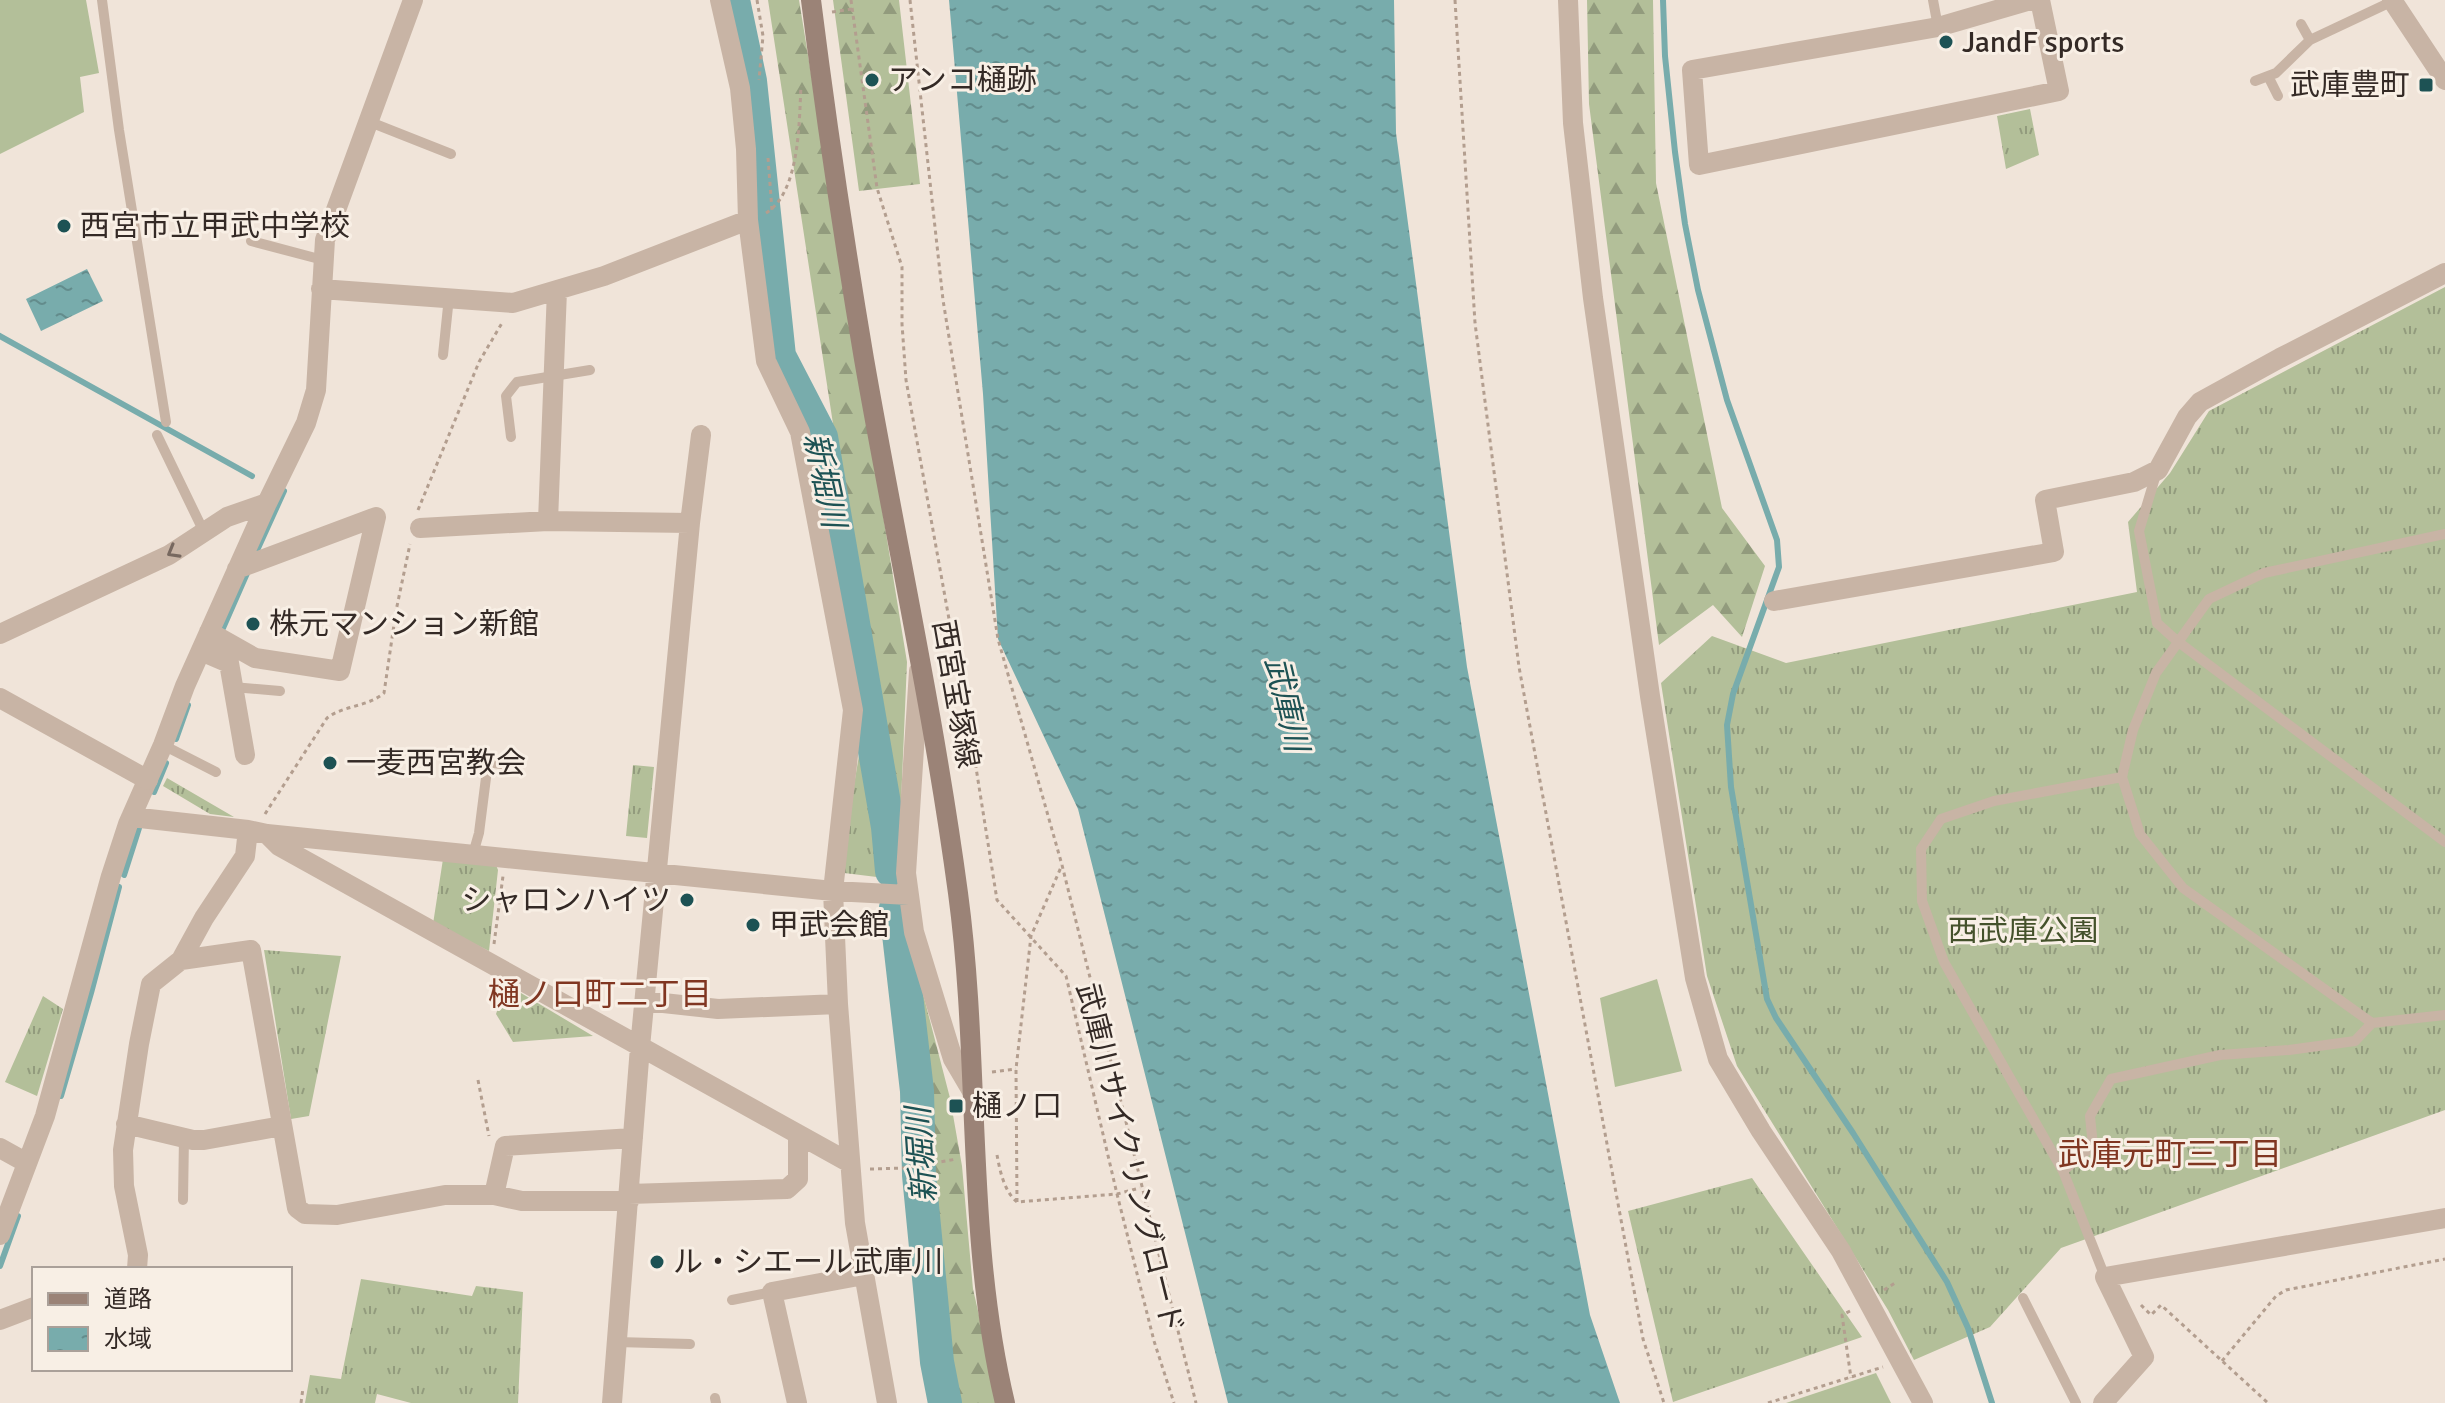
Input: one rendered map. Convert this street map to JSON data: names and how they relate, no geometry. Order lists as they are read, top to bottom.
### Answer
{
  "streets": {
    "main road": ["西宮宝塚線"],
    "path": ["武庫川サイクリングロード"]
  },
  "districts": ["樋ノ口町二丁目", "武庫元町三丁目"],
  "water": ["新堀川", "武庫川"],
  "parks": ["西武庫公園"],
  "places": {
    "other": [
      "JandF sports",
      "アンコ樋跡",
      "西宮市立甲武中学校",
      "株元マンション新館",
      "一麦西宮教会",
      "シャロンハイツ",
      "甲武会館",
      "ル・シエール武庫川"
    ],
    "transit": ["武庫豊町", "樋ノ口"]
  },
  "legend": ["道路", "水域"]
}
